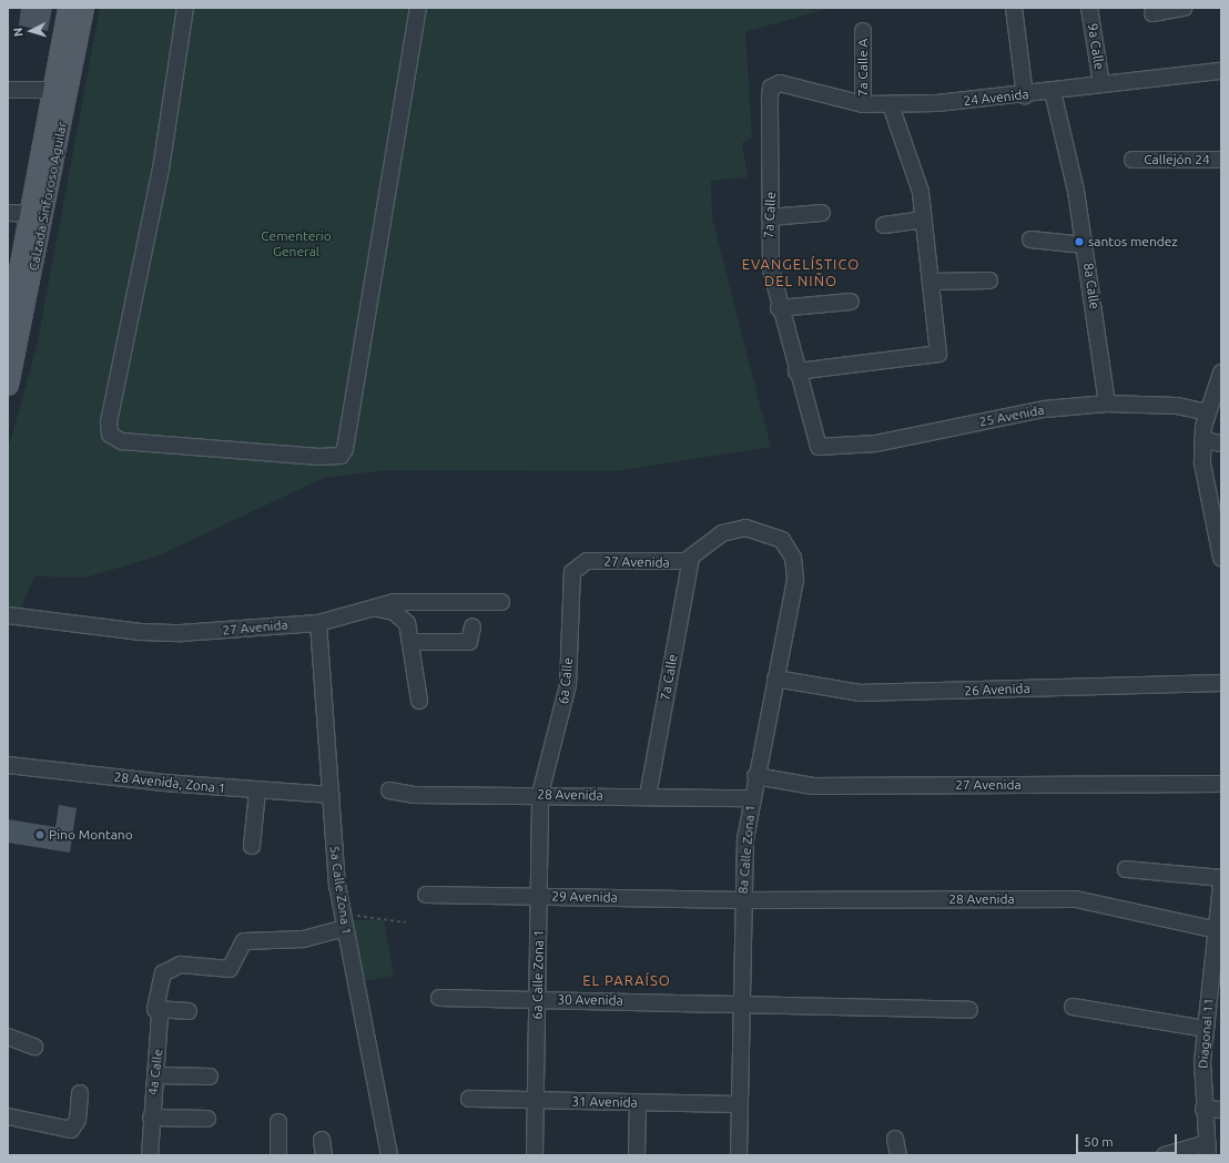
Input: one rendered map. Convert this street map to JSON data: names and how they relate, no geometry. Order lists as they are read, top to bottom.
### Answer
{
  "streets": {
    "main road": ["Calzada Sinforoso Aguilar"],
    "street": [
      "9a Calle",
      "7a Calle A",
      "24 Avenida",
      "Callejón 24",
      "7a Calle",
      "8a Calle",
      "25 Avenida",
      "27 Avenida",
      "6a Calle",
      "26 Avenida",
      "28 Avenida, Zona 1",
      "28 Avenida",
      "8a Calle Zona 1",
      "5a Calle Zona 1",
      "29 Avenida",
      "6a Calle Zona 1",
      "30 Avenida",
      "Diagonal 11",
      "4a Calle",
      "31 Avenida"
    ]
  },
  "crossings": [
    ["9a Calle", "24 Avenida"],
    ["7a Calle A", "24 Avenida"],
    ["24 Avenida", "7a Calle"],
    ["24 Avenida", "8a Calle"],
    ["7a Calle", "25 Avenida"],
    ["7a Calle", "27 Avenida"],
    ["7a Calle", "28 Avenida"],
    ["8a Calle", "25 Avenida"],
    ["27 Avenida", "6a Calle"],
    ["27 Avenida", "8a Calle Zona 1"],
    ["27 Avenida", "5a Calle Zona 1"],
    ["6a Calle", "28 Avenida"],
    ["6a Calle", "6a Calle Zona 1"],
    ["26 Avenida", "8a Calle Zona 1"],
    ["28 Avenida, Zona 1", "5a Calle Zona 1"],
    ["28 Avenida", "8a Calle Zona 1"],
    ["28 Avenida", "29 Avenida"],
    ["28 Avenida", "6a Calle Zona 1"],
    ["28 Avenida", "Diagonal 11"],
    ["8a Calle Zona 1", "29 Avenida"],
    ["8a Calle Zona 1", "30 Avenida"],
    ["8a Calle Zona 1", "31 Avenida"],
    ["5a Calle Zona 1", "4a Calle"],
    ["29 Avenida", "6a Calle Zona 1"],
    ["6a Calle Zona 1", "30 Avenida"],
    ["6a Calle Zona 1", "31 Avenida"]
  ],
  "districts": ["EVANGELÍSTICO DEL NIÑO", "EL PARAÍSO"],
  "parks": ["Cementerio General"],
  "places": ["santos mendez", "Pino Montano"],
  "scale_bar": "50 m",
  "north": "left"
}
